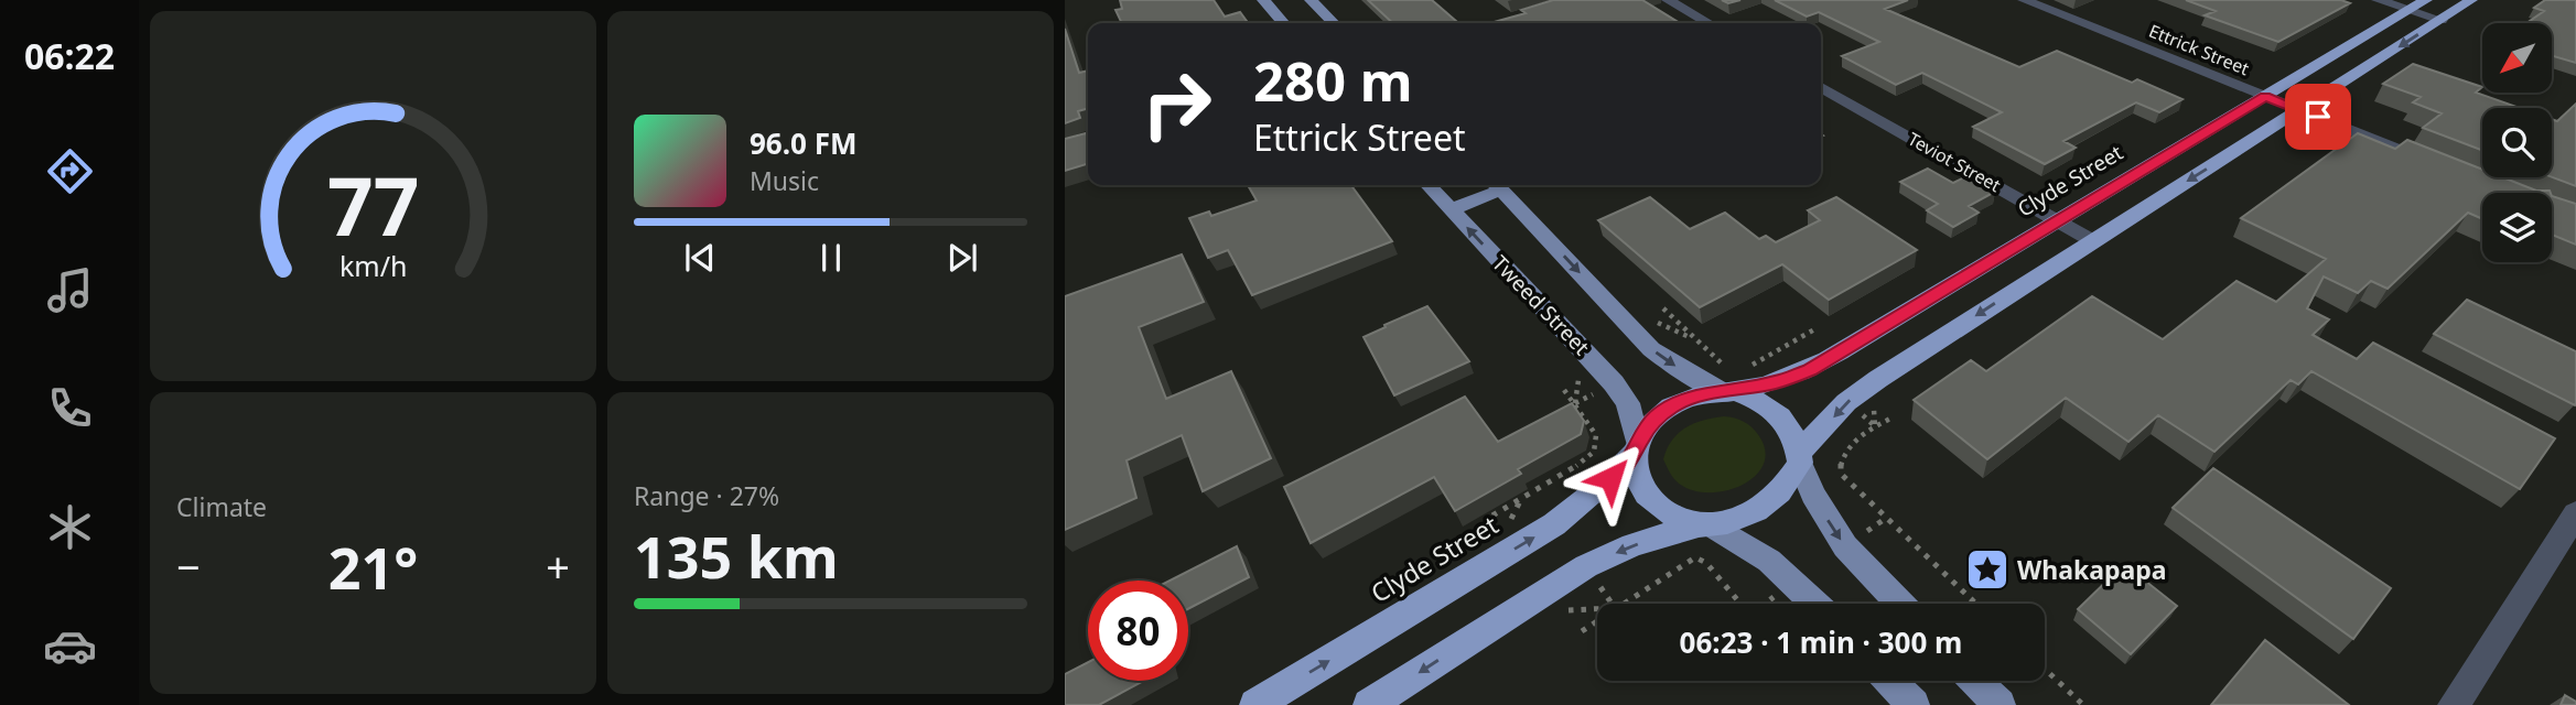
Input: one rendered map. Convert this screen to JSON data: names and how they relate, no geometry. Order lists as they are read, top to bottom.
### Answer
{
  "streets": {
    "highway": ["Clyde Street"],
    "main road": ["Tweed Street"],
    "street": ["Ettrick Street", "Teviot Street"]
  },
  "crossings": [
    ["Ettrick Street", "Clyde Street"],
    ["Teviot Street", "Clyde Street"],
    ["Clyde Street", "Tweed Street"]
  ],
  "places": {
    "place": ["Whakapapa"]
  },
  "north": "bottom left",
  "page": {
    "tabs": "06:22",
    "turn": ["280 m", "Ettrick Street"],
    "song": ["96.0 FM", "Music"],
    "tile": [
      "Climate",
      ["Range · 27%", "135 km"]
    ],
    "heat": ["−", "21°", "+"],
    "limit": "80",
    "trip": "06:23 · 1 min · 300 m",
    "gauge": ["77", "km/h"]
  }
}
